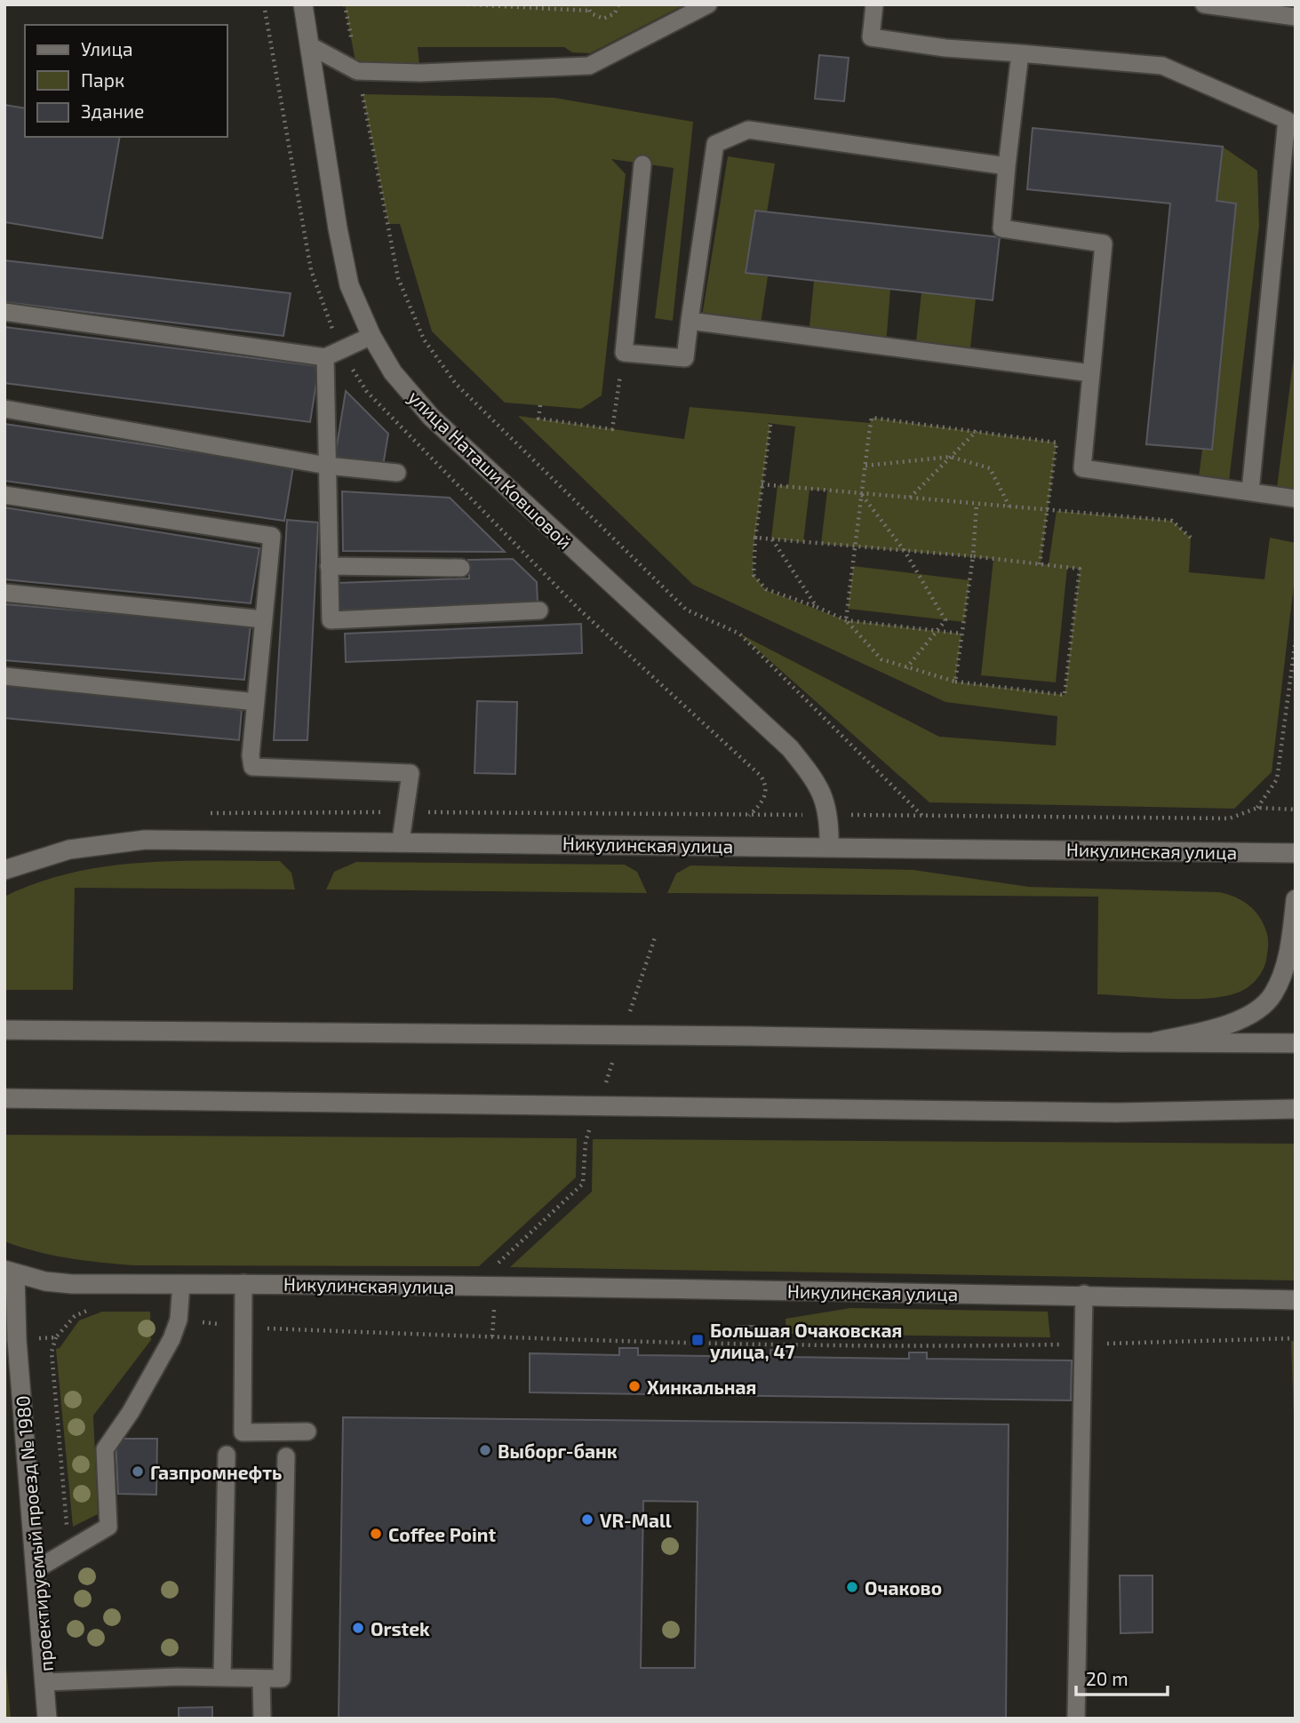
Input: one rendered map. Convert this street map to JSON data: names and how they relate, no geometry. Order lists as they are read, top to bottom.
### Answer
{
  "streets": {
    "street": ["улица Наташи Ковшовой", "Никулинская улица", "проектируемый проезд № 1980"]
  },
  "crossings": [
    ["улица Наташи Ковшовой", "Никулинская улица"],
    ["Никулинская улица", "проектируемый проезд № 1980"]
  ],
  "places": {
    "transit": ["Большая Очаковская улица, 47"],
    "other": [
      "Хинкальная",
      "Выборг-банк",
      "Газпромнефть",
      "VR-Mall",
      "Coffee Point",
      "Очаково",
      "Orstek"
    ]
  },
  "legend": ["Улица", "Парк", "Здание"],
  "scale_bar": "20 m"
}
